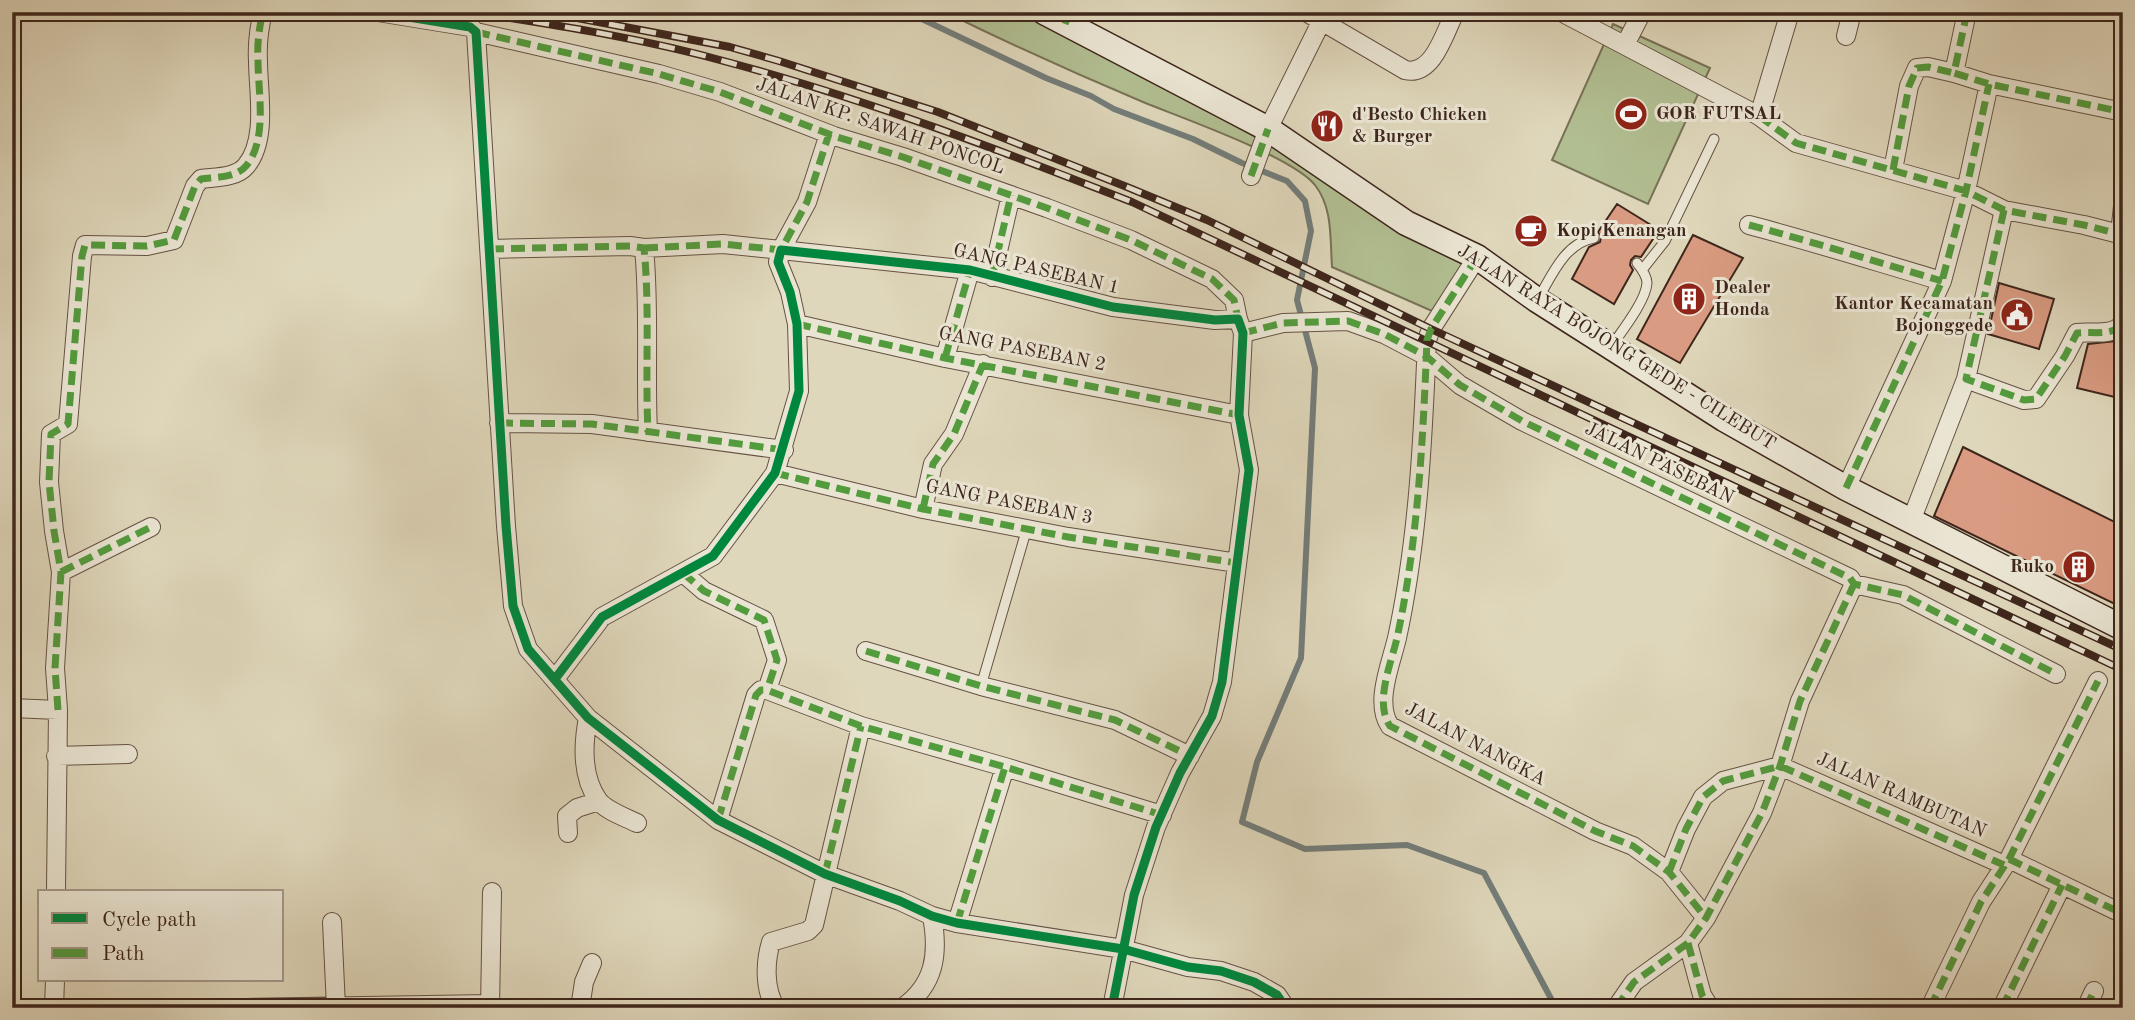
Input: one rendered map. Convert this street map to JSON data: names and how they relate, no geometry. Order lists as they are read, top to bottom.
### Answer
{
  "streets": {
    "main road": ["JALAN RAYA BOJONG GEDE - CILEBUT"],
    "street": [
      "JALAN KP. SAWAH PONCOL",
      "GANG PASEBAN 1",
      "GANG PASEBAN 2",
      "JALAN PASEBAN",
      "GANG PASEBAN 3",
      "JALAN NANGKA",
      "JALAN RAMBUTAN"
    ]
  },
  "crossings": [
    ["JALAN KP. SAWAH PONCOL", "GANG PASEBAN 1"],
    ["JALAN KP. SAWAH PONCOL", "JALAN PASEBAN"],
    ["GANG PASEBAN 1", "JALAN PASEBAN"],
    ["JALAN PASEBAN", "JALAN NANGKA"]
  ],
  "places": {
    "sports": ["GOR FUTSAL"],
    "restaurant": ["d'Besto Chicken & Burger"],
    "cafe": ["Kopi Kenangan"],
    "building": ["Dealer Honda", "Ruko"],
    "public building": ["Kantor Kecamatan Bojonggede"]
  },
  "legend": ["Cycle path", "Path"]
}
